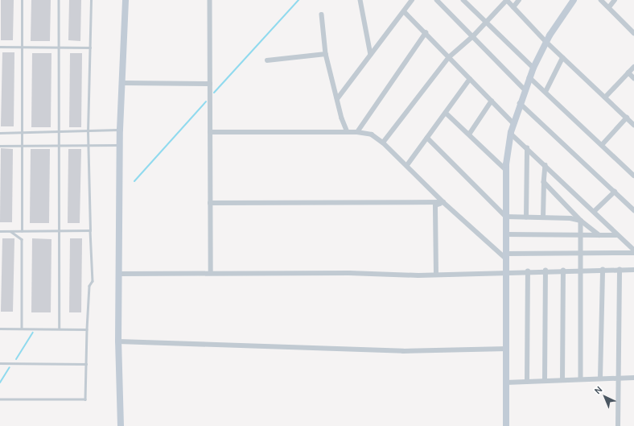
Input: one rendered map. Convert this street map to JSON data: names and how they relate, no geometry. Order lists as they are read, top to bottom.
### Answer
{
  "north": "top left"
}
